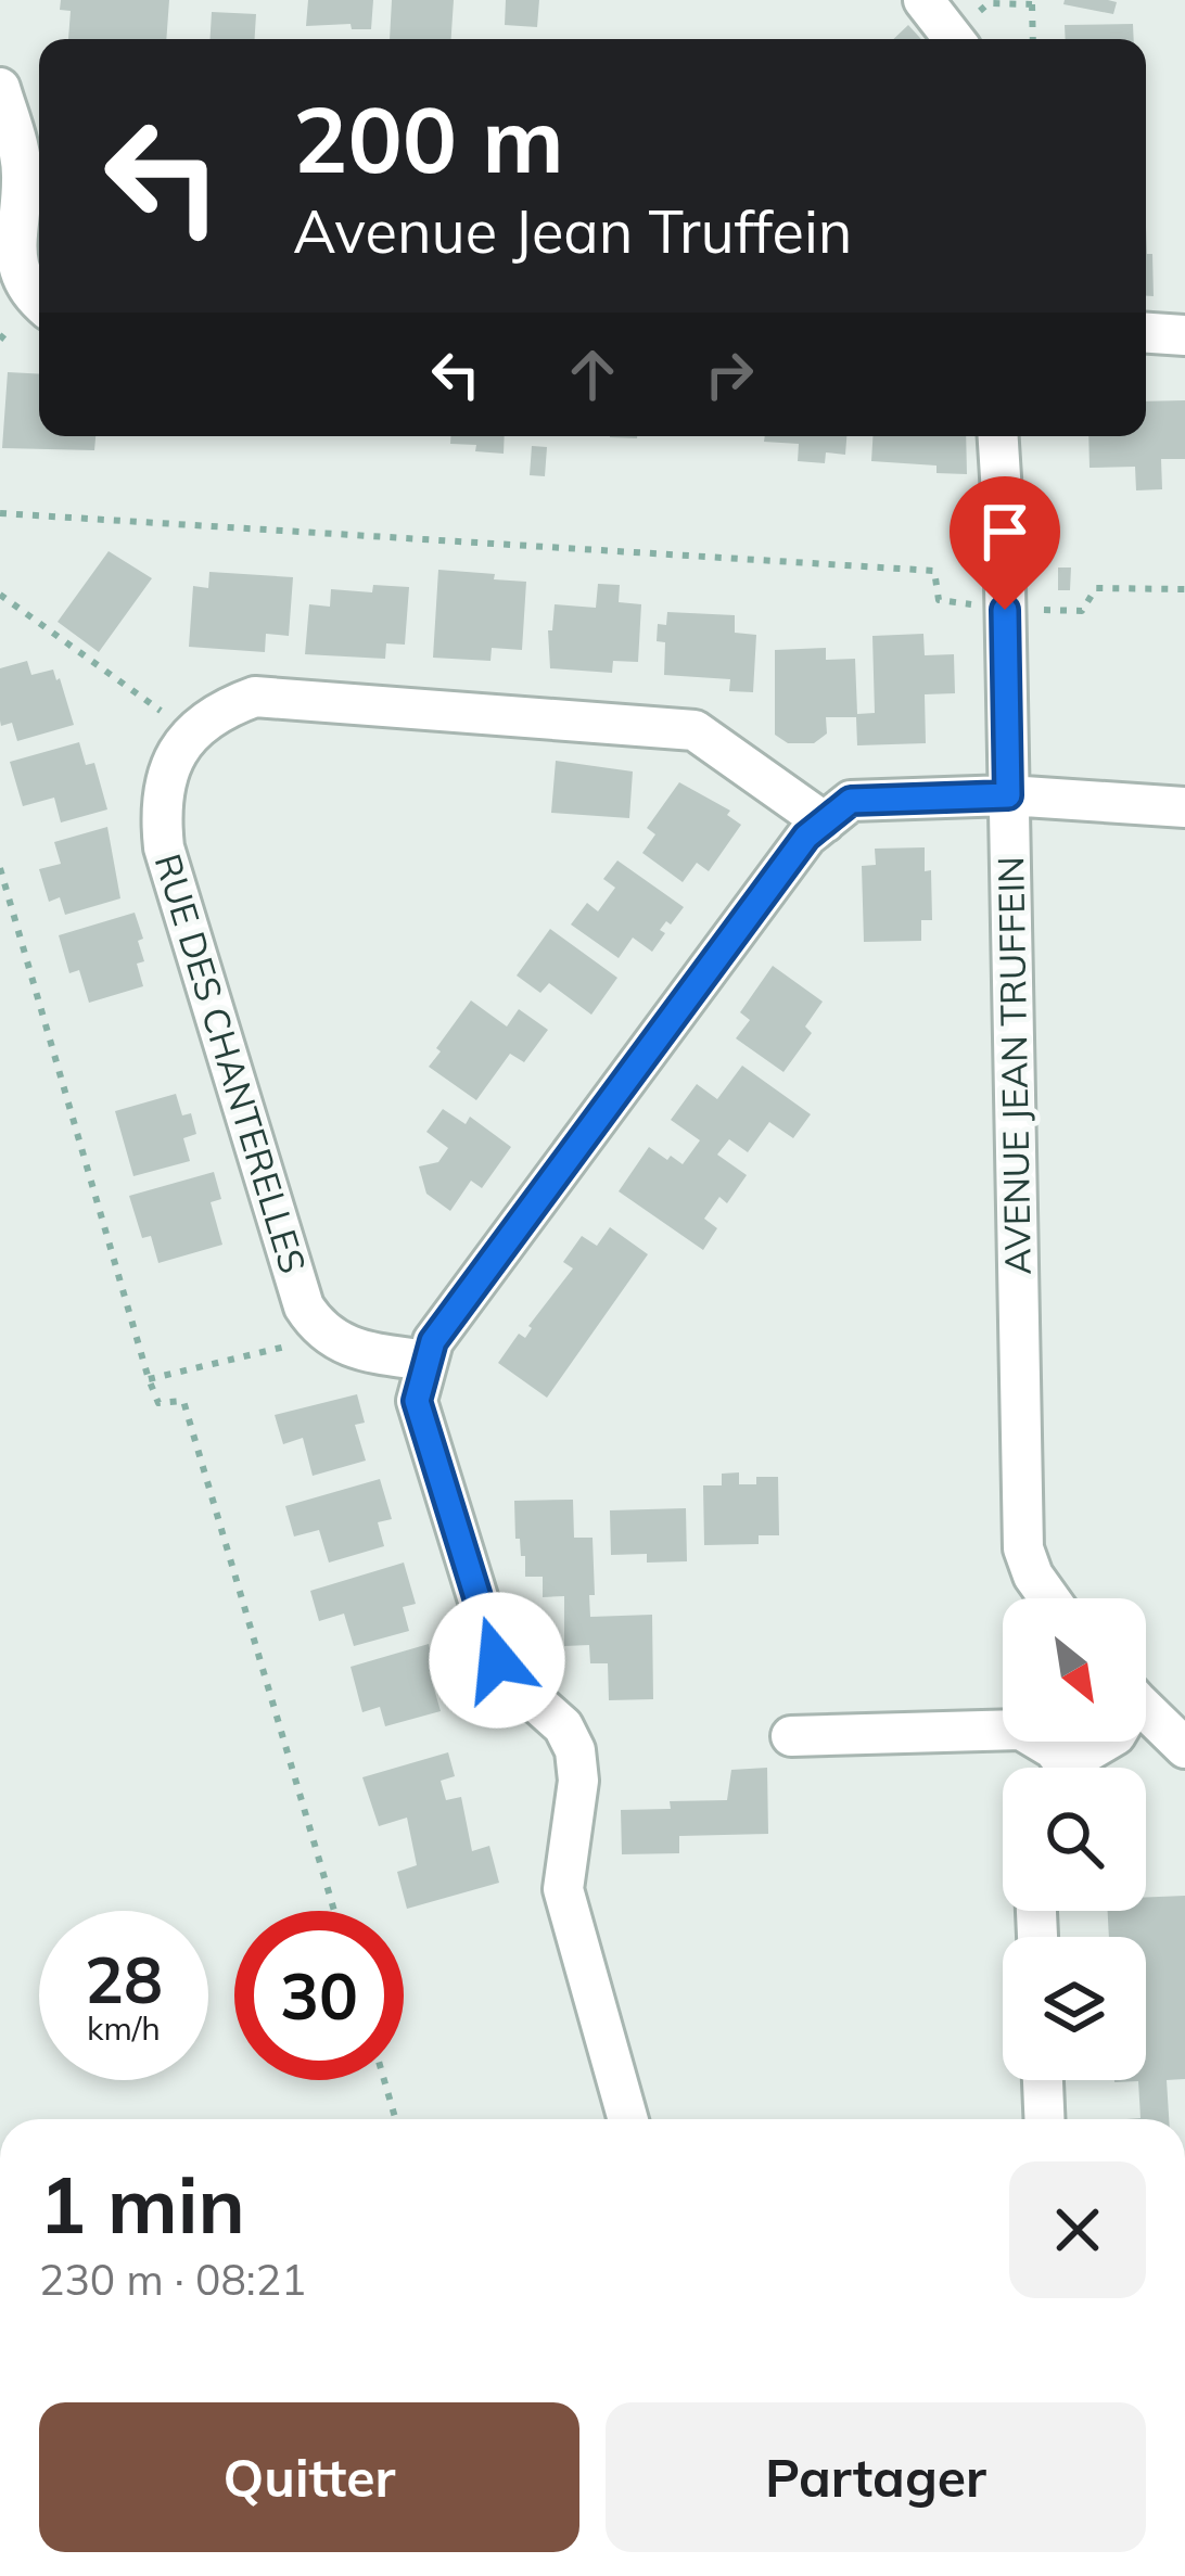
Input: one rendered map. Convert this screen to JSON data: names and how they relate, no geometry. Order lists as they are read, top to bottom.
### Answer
{
  "streets": {
    "street": ["RUE DES CHANTERELLES", "AVENUE JEAN TRUFFEIN"]
  },
  "north": "bottom right",
  "page": {
    "turn": ["200 m", "Avenue Jean Truffein"],
    "speed": "28 km/h",
    "limit": "30",
    "heading": ["1 min", "230 m · 08:21"],
    "buttons": ["Quitter", "Partager"]
  }
}
